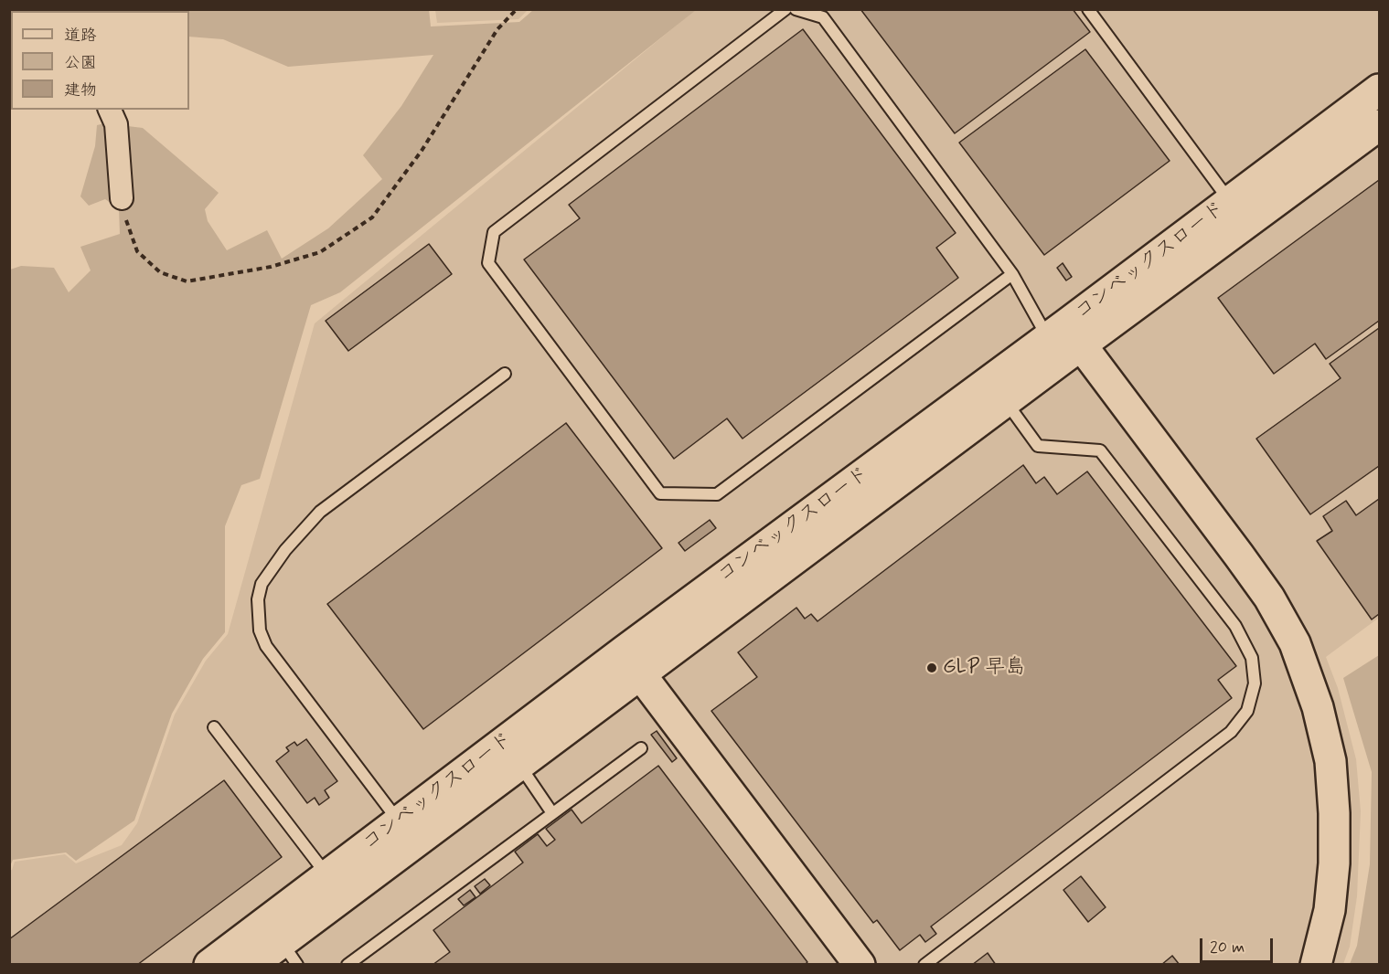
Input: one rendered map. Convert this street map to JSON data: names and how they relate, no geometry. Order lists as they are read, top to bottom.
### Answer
{
  "streets": {
    "street": ["コンベックスロード"]
  },
  "places": ["GLP 早島"],
  "legend": ["道路", "公園", "建物"],
  "scale_bar": "20 m"
}
